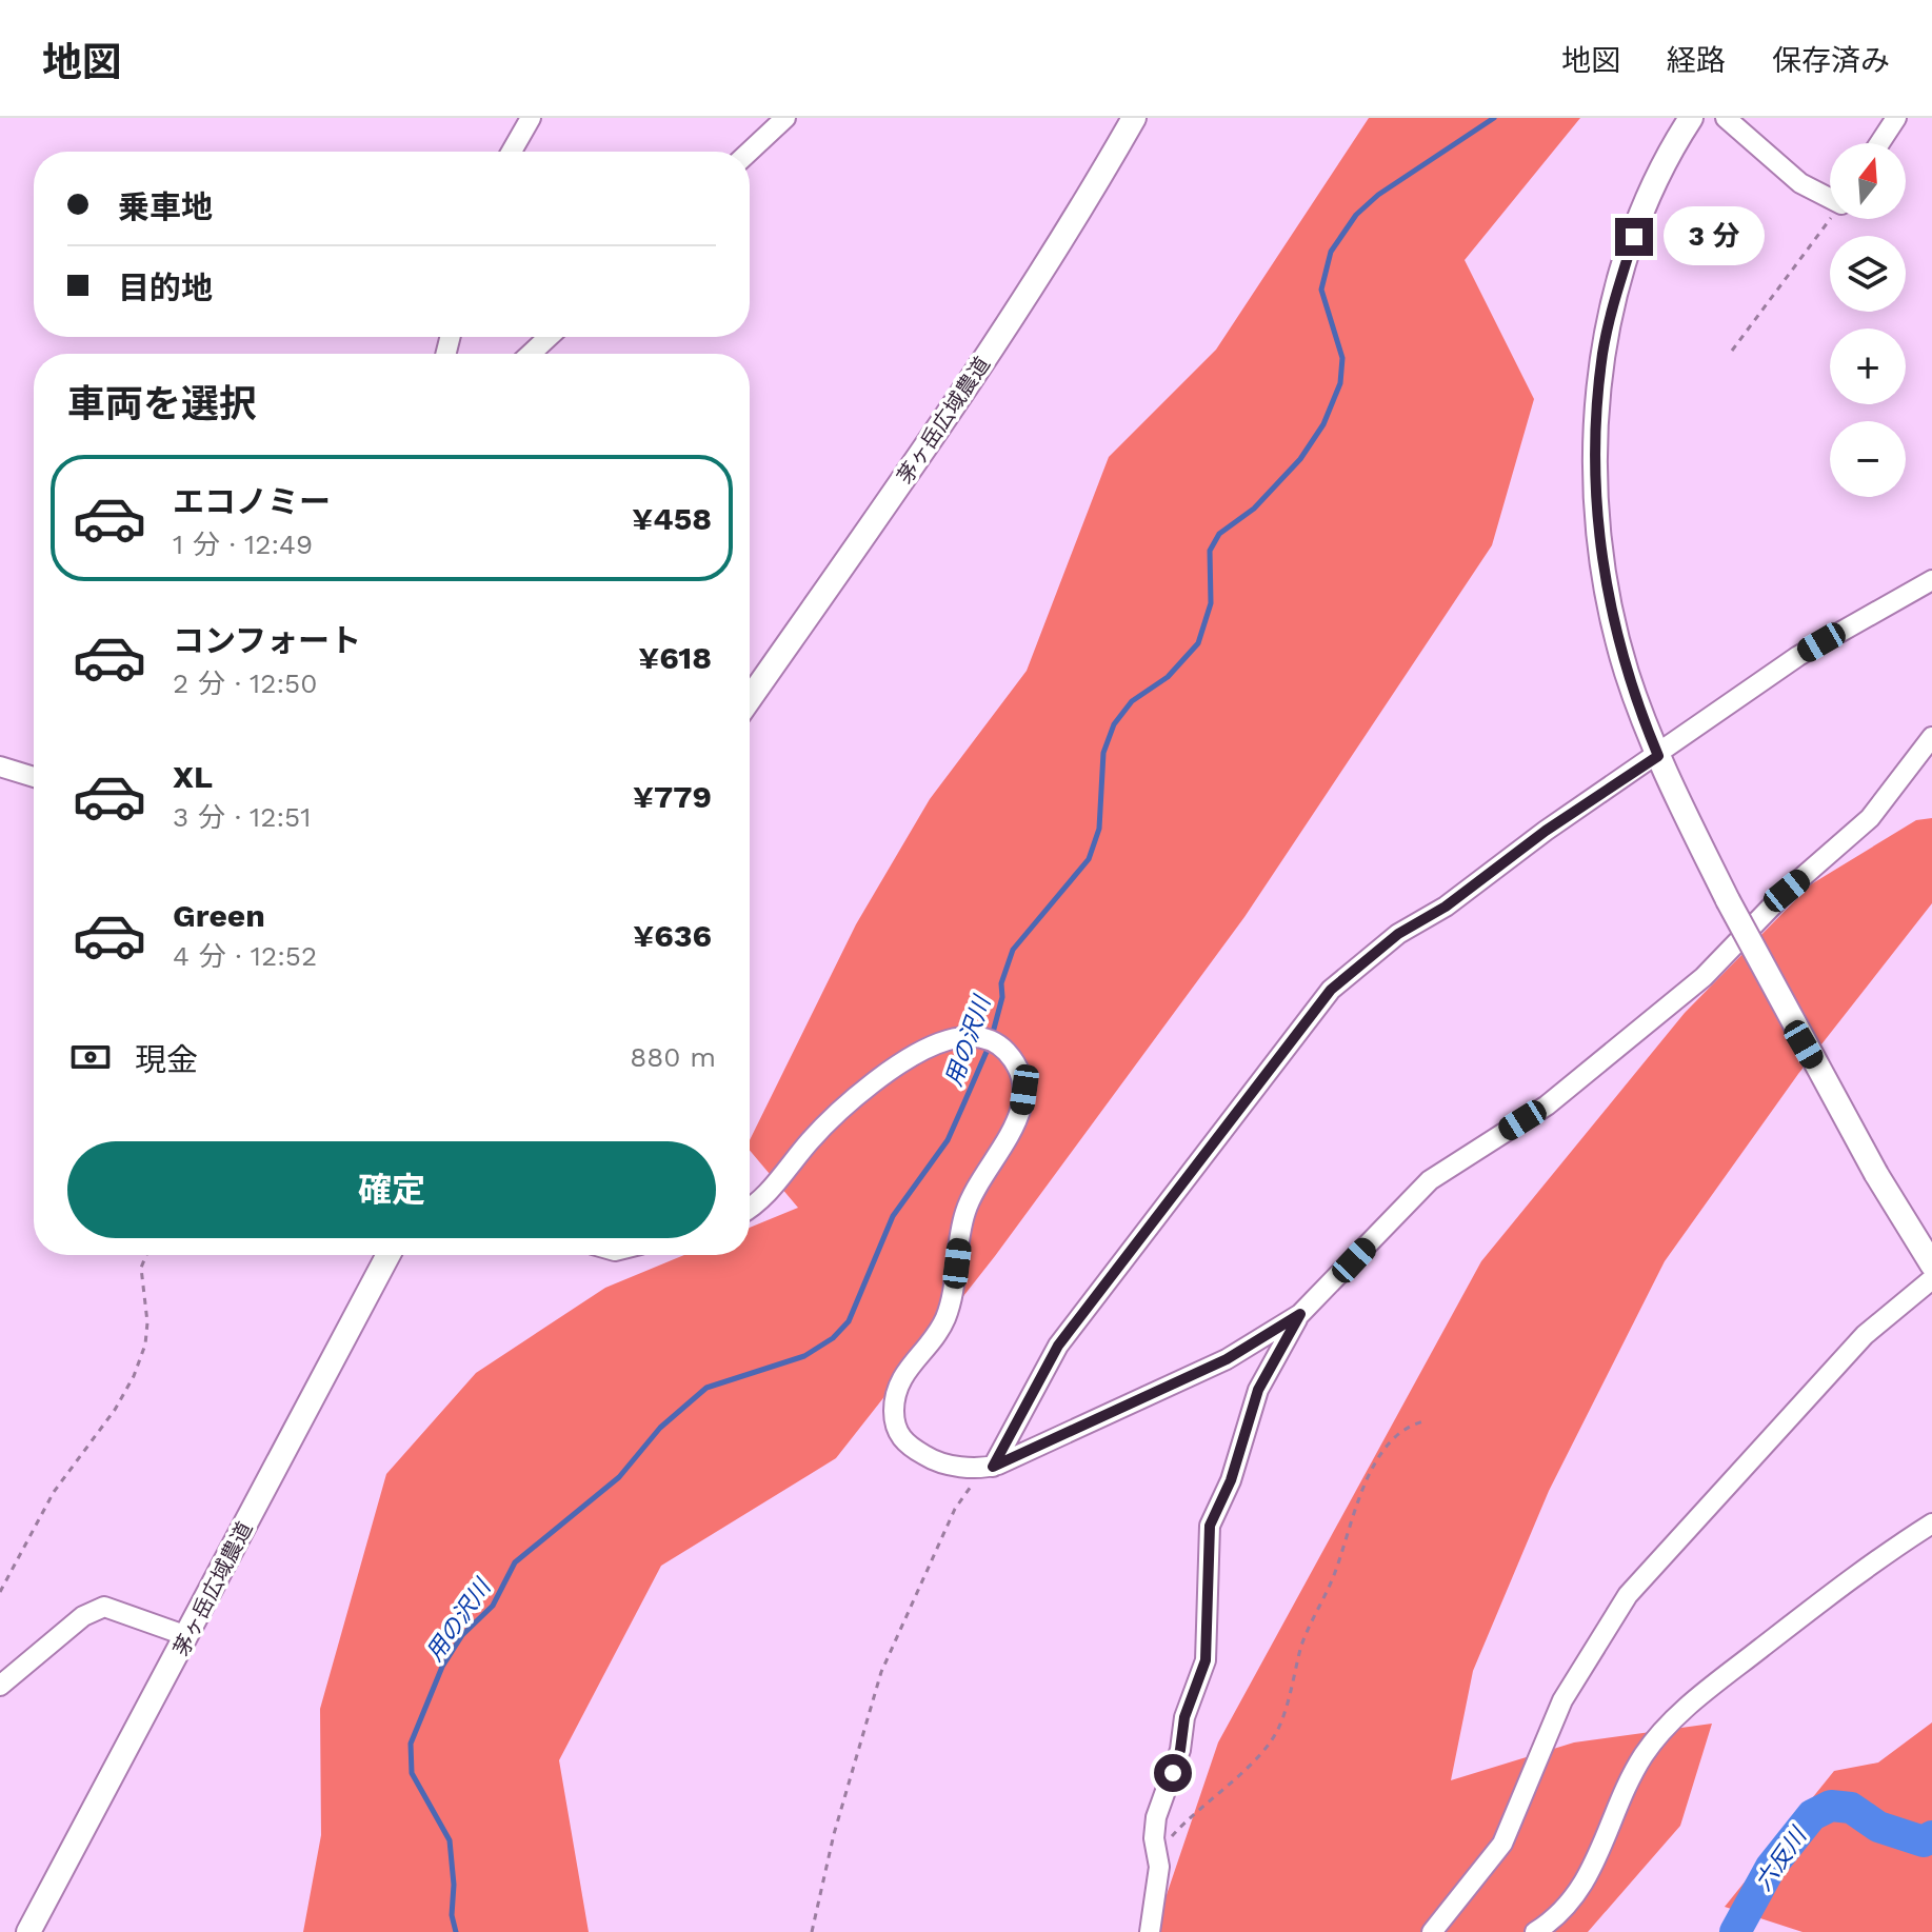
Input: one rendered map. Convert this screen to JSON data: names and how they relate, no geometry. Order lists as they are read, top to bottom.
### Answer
{
  "streets": {
    "street": ["茅ヶ岳広域農道"]
  },
  "water": ["用の沢川", "六反川"],
  "north": "top",
  "page": {
    "header": "地図",
    "nav": ["地図", "経路", "保存済み"],
    "map_buttons": ["+", "−"],
    "banner": ["乗車地", "目的地"],
    "bubble": "3 分",
    "heading": "車両を選択",
    "list": [
      {
        "name": "エコノミー",
        "note": "1 分 · 12:49",
        "value": "¥458"
      },
      {
        "name": "コンフォート",
        "note": "2 分 · 12:50",
        "value": "¥618"
      },
      {
        "name": "XL",
        "note": "3 分 · 12:51",
        "value": "¥779"
      },
      {
        "name": "Green",
        "note": "4 分 · 12:52",
        "value": "¥636"
      }
    ],
    "pay": ["現金", "880 m"],
    "buttons": "確定"
  }
}
